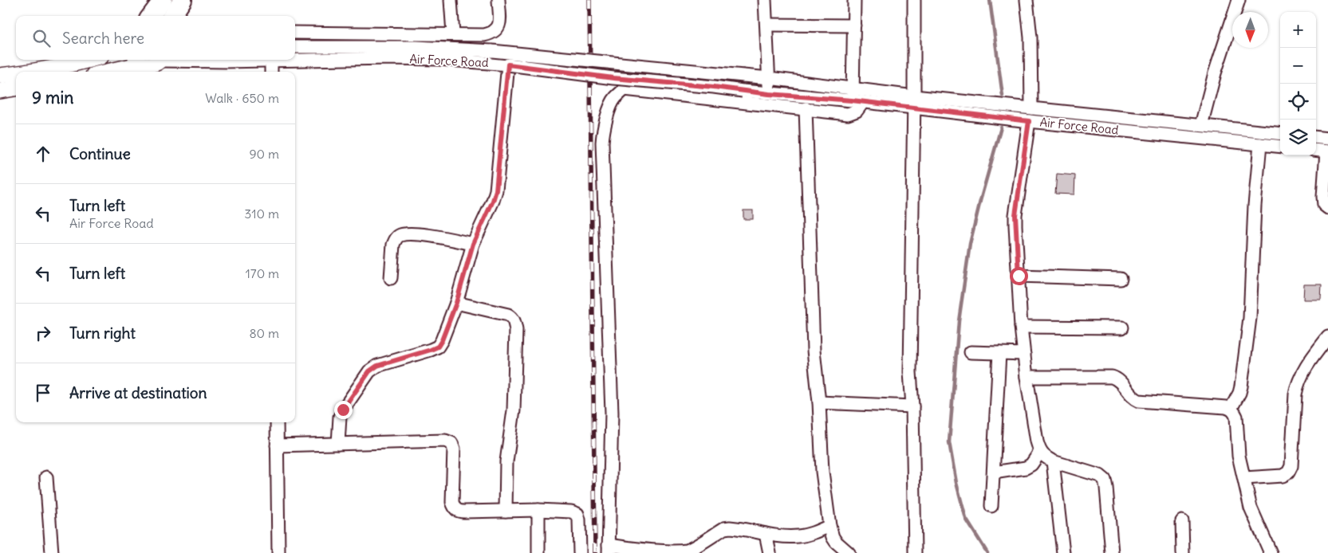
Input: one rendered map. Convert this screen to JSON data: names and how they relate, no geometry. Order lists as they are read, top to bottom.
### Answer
{
  "streets": {
    "street": ["Air Force Road"]
  },
  "north": "bottom",
  "page": {
    "map_buttons": ["+", "−"],
    "search": "Search here",
    "heading": ["9 min", "Walk · 650 m"],
    "list": [
      ["Continue", "90 m"],
      ["Turn left", "Air Force Road", "310 m"],
      ["Turn left", "170 m"],
      ["Turn right", "80 m"],
      "Arrive at destination"
    ]
  }
}
